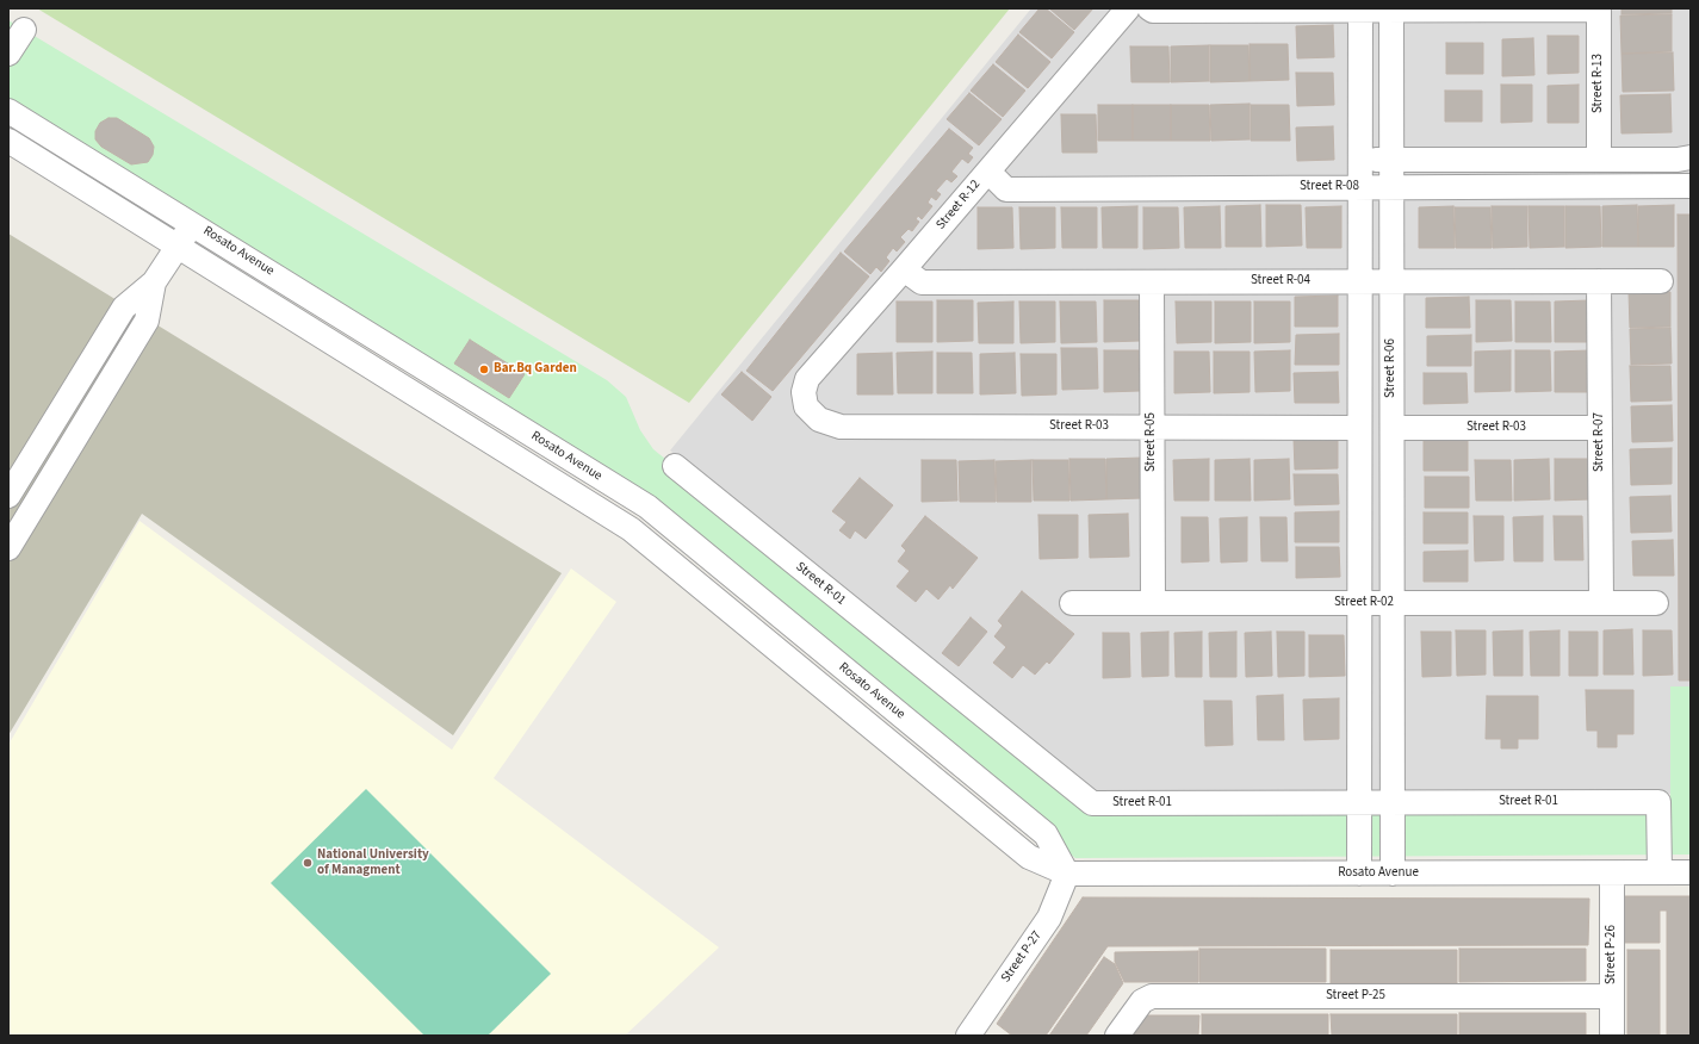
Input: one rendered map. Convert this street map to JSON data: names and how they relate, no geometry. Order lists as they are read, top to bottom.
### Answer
{
  "streets": {
    "street": [
      "Street R-13",
      "Street R-08",
      "Street R-12",
      "Rosato Avenue",
      "Street R-04",
      "Street R-06",
      "Street R-03",
      "Street R-05",
      "Street R-07",
      "Street R-01",
      "Street R-02",
      "Street P-26",
      "Street P-27",
      "Street P-25"
    ]
  },
  "crossings": [
    ["Street R-08", "Street R-12"],
    ["Street R-08", "Street R-06"],
    ["Street R-12", "Street R-04"],
    ["Street R-12", "Street R-03"],
    ["Rosato Avenue", "Street R-06"],
    ["Rosato Avenue", "Street R-01"],
    ["Rosato Avenue", "Street P-26"],
    ["Rosato Avenue", "Street P-27"],
    ["Street R-04", "Street R-06"],
    ["Street R-04", "Street R-05"],
    ["Street R-04", "Street R-07"],
    ["Street R-06", "Street R-03"],
    ["Street R-06", "Street R-01"],
    ["Street R-06", "Street R-02"],
    ["Street R-03", "Street R-05"],
    ["Street R-03", "Street R-07"],
    ["Street R-05", "Street R-02"],
    ["Street R-07", "Street R-02"],
    ["Street P-26", "Street P-25"]
  ],
  "places": ["Bar.Bq Garden", "National University of Managment"]
}
